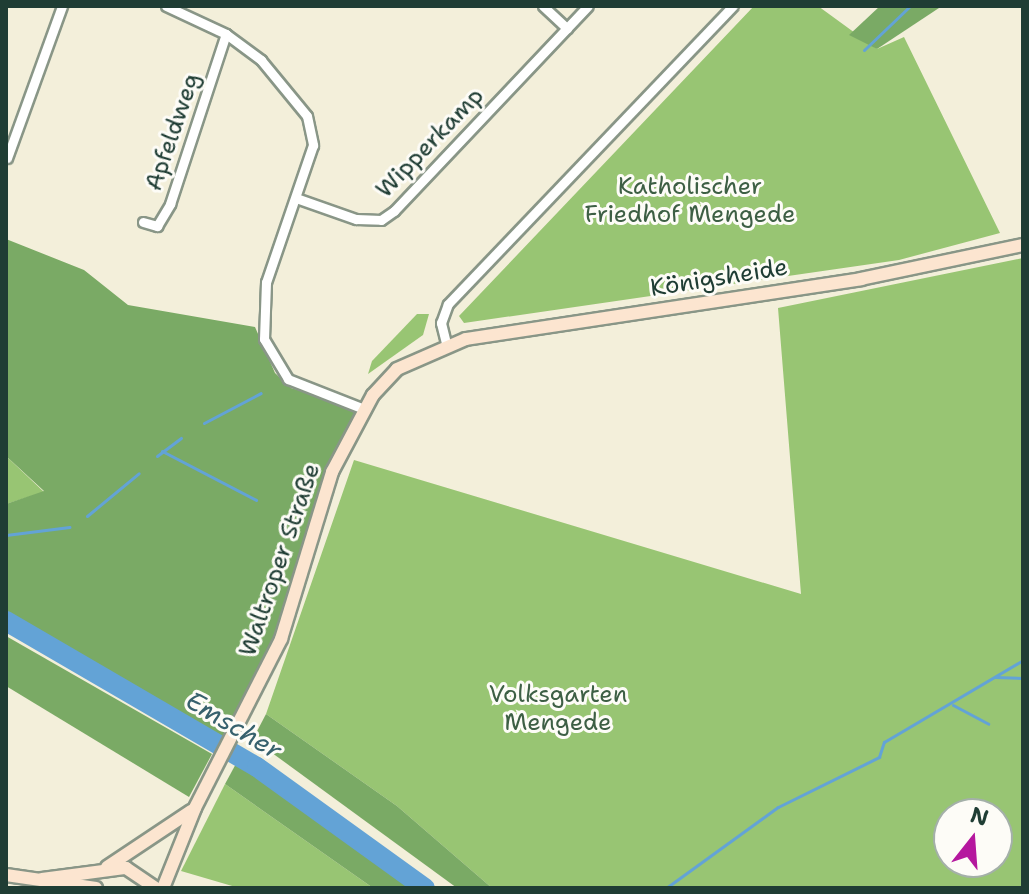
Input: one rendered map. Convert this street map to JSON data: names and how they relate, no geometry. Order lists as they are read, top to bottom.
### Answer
{
  "streets": {
    "main road": ["Königsheide", "Waltroper Straße"],
    "street": ["Apfeldweg", "Wipperkamp"]
  },
  "crossings": [
    ["Königsheide", "Waltroper Straße"]
  ],
  "water": ["Emscher"],
  "parks": ["Katholischer Friedhof Mengede", "Volksgarten Mengede"],
  "north": "top"
}
